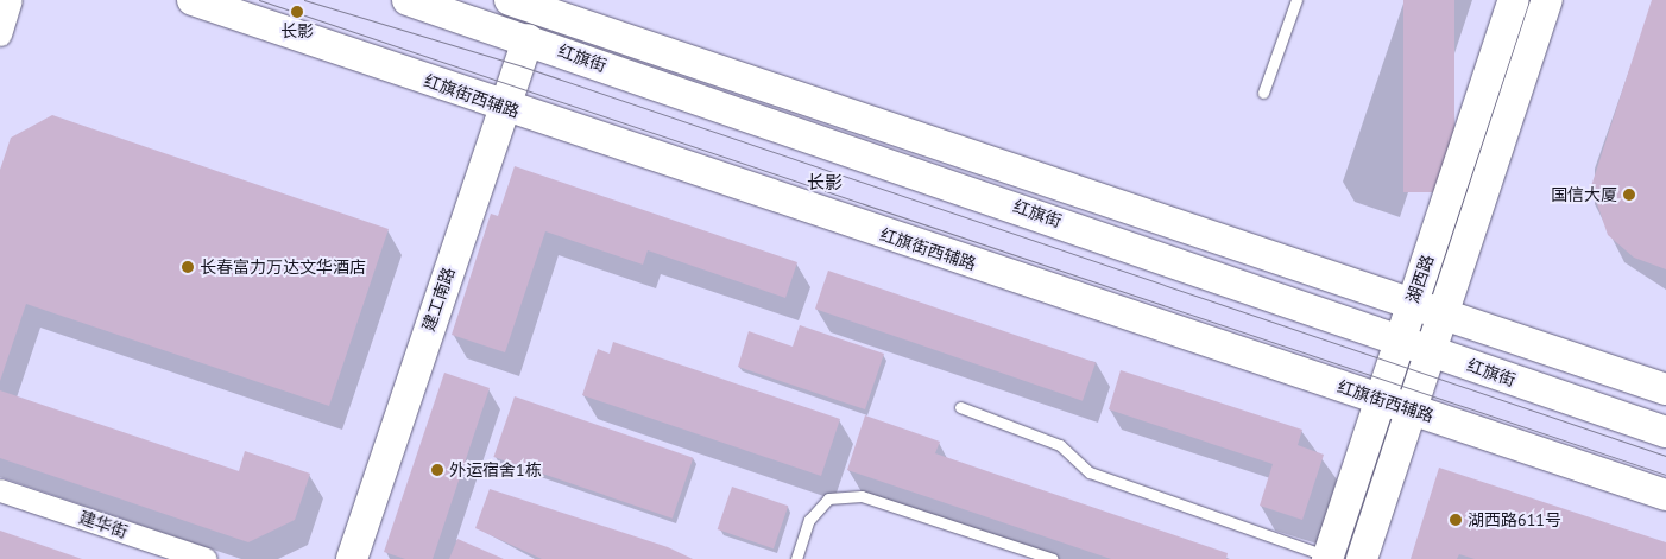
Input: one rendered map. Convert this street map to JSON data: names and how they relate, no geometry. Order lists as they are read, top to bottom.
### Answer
{
  "streets": {
    "main road": [
      "红旗街",
      "红旗街西辅路",
      "湖西路",
      "建工南路"
    ],
    "street": ["建华街"]
  },
  "crossings": [
    ["红旗街", "湖西路"],
    ["红旗街", "建工南路"],
    ["红旗街西辅路", "湖西路"],
    ["红旗街西辅路", "建工南路"]
  ],
  "districts": ["长影"],
  "places": [
    "长影",
    "国信大厦",
    "长春富力万达文华酒店",
    "外运宿舍1栋",
    "湖西路611号"
  ]
}
